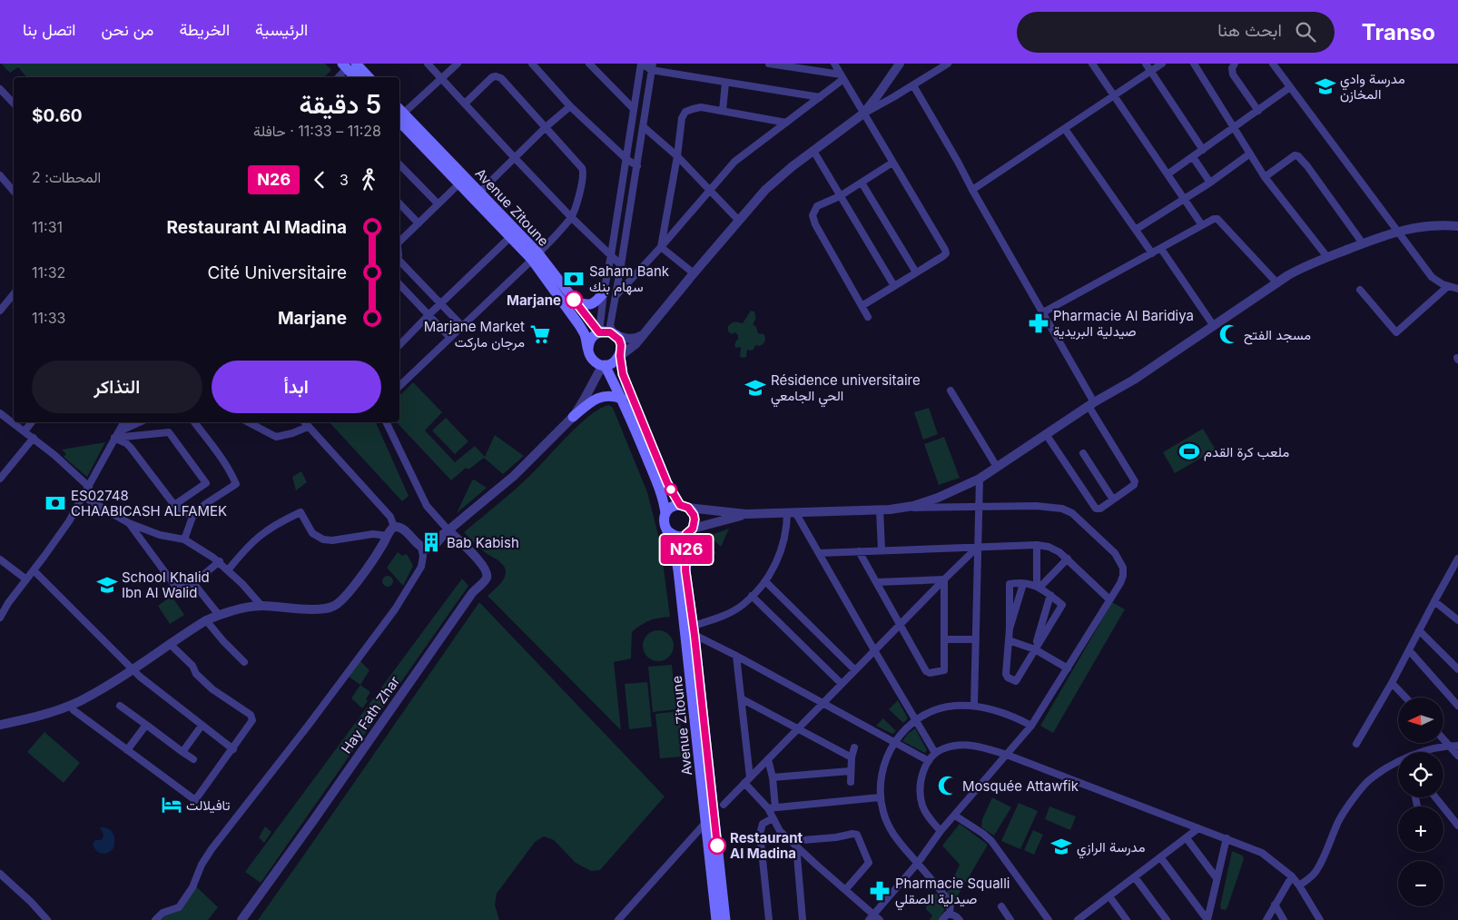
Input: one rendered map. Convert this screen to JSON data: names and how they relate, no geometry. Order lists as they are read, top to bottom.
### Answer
{
  "streets": {
    "main road": ["Avenue Zitoune"],
    "street": ["Hay Fath Zhar"]
  },
  "places": {
    "school or university": [
      "مدرسة وادي المخازن",
      "Résidence universitaire الحي الجامعي",
      "School Khalid Ibn Al Walid",
      "مدرسة الرازي"
    ],
    "bank": ["Saham Bank سهام بنك", "ES02748 CHAABICASH ALFAMEK"],
    "other": ["Marjane", "Restaurant Al Madina"],
    "pharmacy": ["Pharmacie Al Baridiya صيدلية البريدية", "Pharmacie Squalli صيدلية الصقلي"],
    "supermarket": ["Marjane Market مرجان ماركت"],
    "mosque": ["مسجد الفتح", "Mosquée Attawfik"],
    "sports": ["ملعب كرة القدم"],
    "building": ["Bab Kabish"],
    "hotel": ["تافيلالت"]
  },
  "lines": ["bus line N26"],
  "north": "left",
  "page": {
    "header": "Transo",
    "search": "ابحث هنا",
    "nav": [
      "الرئيسية",
      "الخريطة",
      "من نحن",
      "اتصل بنا"
    ],
    "on_map": "N26",
    "heading": ["5 دقيقة", "11:28 – 11:33 · حافلة", "$0.60"],
    "legs": ["3", "N26", "المحطات: 2"],
    "list": [
      {
        "name": "Restaurant Al Madina",
        "value": "11:31"
      },
      {
        "name": "Cité Universitaire",
        "value": "11:32"
      },
      {
        "name": "Marjane",
        "value": "11:33"
      }
    ],
    "buttons": ["ابدأ", "التذاكر"],
    "map_buttons": ["+", "−"]
  }
}
